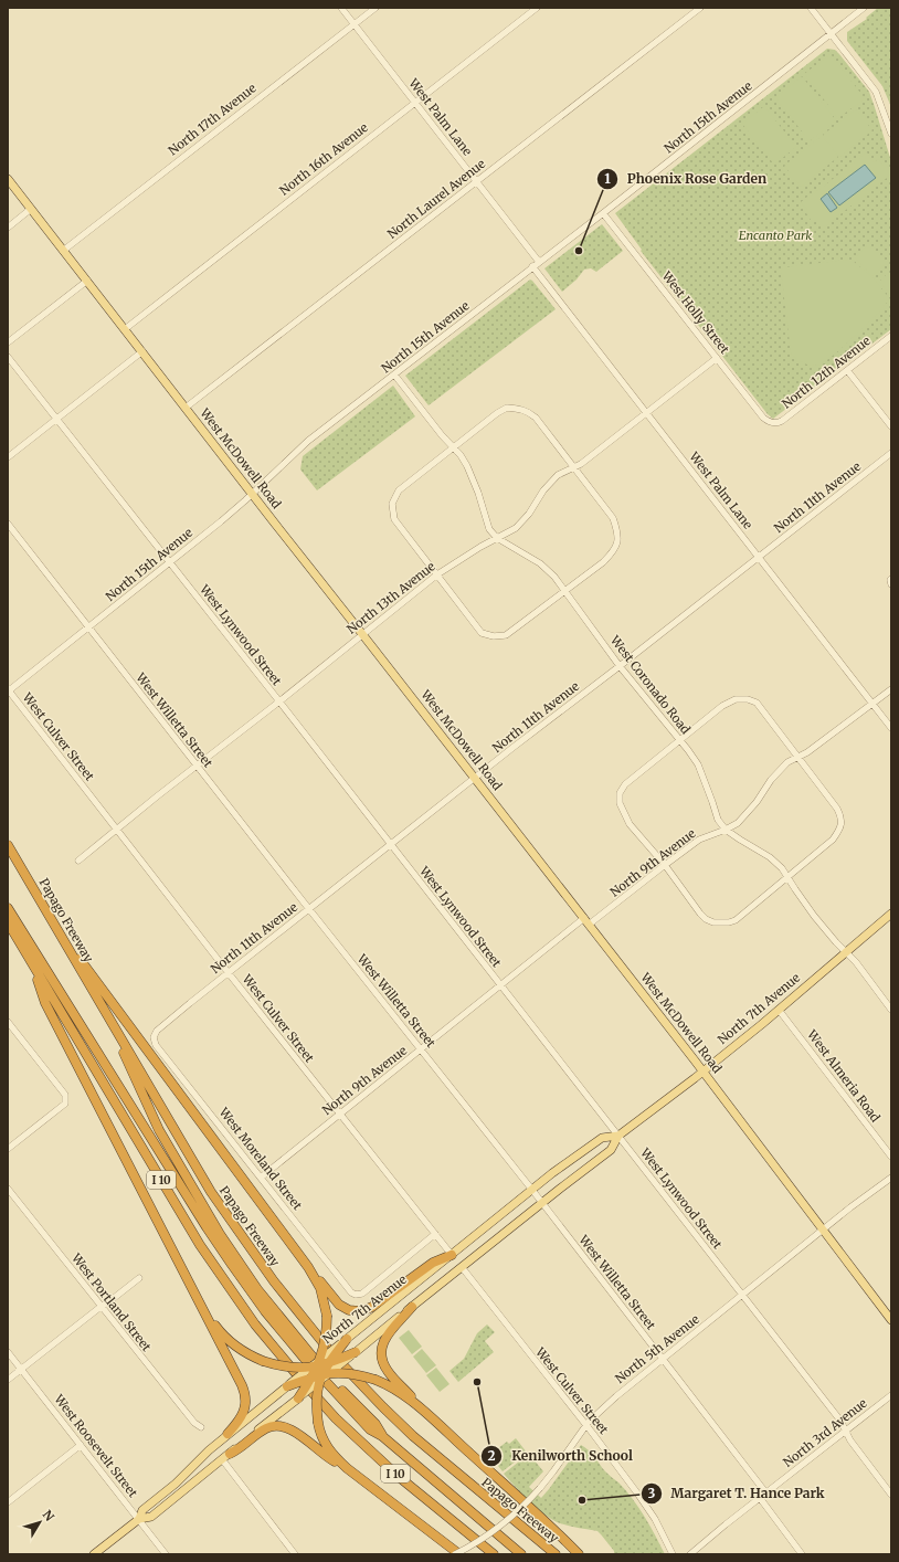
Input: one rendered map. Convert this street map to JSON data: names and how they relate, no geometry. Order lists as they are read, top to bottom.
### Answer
{
  "streets": {
    "highway": ["Papago Freeway", "I 10"],
    "main road": ["West McDowell Road", "North 7th Avenue"],
    "street": [
      "West Palm Lane",
      "North 15th Avenue",
      "North 17th Avenue",
      "North 16th Avenue",
      "North Laurel Avenue",
      "West Holly Street",
      "North 12th Avenue",
      "North 11th Avenue",
      "North 13th Avenue",
      "West Lynwood Street",
      "West Coronado Road",
      "West Willetta Street",
      "West Culver Street",
      "North 9th Avenue",
      "West Almeria Road",
      "West Moreland Street",
      "West Portland Street",
      "North 5th Avenue",
      "North 3rd Avenue",
      "West Roosevelt Street"
    ]
  },
  "crossings": [
    ["West Palm Lane", "North 15th Avenue"],
    ["West Palm Lane", "North 17th Avenue"],
    ["West Palm Lane", "North 16th Avenue"],
    ["West Palm Lane", "North Laurel Avenue"],
    ["West Palm Lane", "North 11th Avenue"],
    ["West Palm Lane", "North 13th Avenue"],
    ["West Palm Lane", "North 9th Avenue"],
    ["North 15th Avenue", "West Holly Street"],
    ["North 15th Avenue", "West McDowell Road"],
    ["North 15th Avenue", "West Lynwood Street"],
    ["North 15th Avenue", "West Coronado Road"],
    ["North 15th Avenue", "West Willetta Street"],
    ["North 15th Avenue", "West Culver Street"],
    ["North 17th Avenue", "West McDowell Road"],
    ["North 16th Avenue", "West McDowell Road"],
    ["North Laurel Avenue", "West McDowell Road"],
    ["West Holly Street", "North 12th Avenue"],
    ["West Holly Street", "North 13th Avenue"],
    ["West McDowell Road", "North 11th Avenue"],
    ["West McDowell Road", "North 13th Avenue"],
    ["West McDowell Road", "North 9th Avenue"],
    ["West McDowell Road", "North 7th Avenue"],
    ["West McDowell Road", "North 5th Avenue"],
    ["North 11th Avenue", "West Lynwood Street"],
    ["North 11th Avenue", "West Coronado Road"],
    ["North 11th Avenue", "West Willetta Street"],
    ["North 11th Avenue", "West Culver Street"],
    ["North 11th Avenue", "West Moreland Street"],
    ["North 13th Avenue", "West Lynwood Street"],
    ["North 13th Avenue", "West Coronado Road"],
    ["North 13th Avenue", "West Willetta Street"],
    ["North 13th Avenue", "West Culver Street"],
    ["West Lynwood Street", "North 9th Avenue"],
    ["West Lynwood Street", "North 7th Avenue"],
    ["West Lynwood Street", "North 5th Avenue"],
    ["West Lynwood Street", "North 3rd Avenue"],
    ["West Coronado Road", "North 9th Avenue"],
    ["West Coronado Road", "North 7th Avenue"],
    ["West Willetta Street", "North 9th Avenue"],
    ["West Willetta Street", "North 7th Avenue"],
    ["West Willetta Street", "North 5th Avenue"],
    ["West Willetta Street", "North 3rd Avenue"],
    ["West Culver Street", "North 9th Avenue"],
    ["West Culver Street", "North 7th Avenue"],
    ["West Culver Street", "North 5th Avenue"],
    ["North 9th Avenue", "West Moreland Street"],
    ["North 7th Avenue", "West Almeria Road"],
    ["North 7th Avenue", "West Moreland Street"]
  ],
  "parks": ["Encanto Park"],
  "places": ["Phoenix Rose Garden", "Kenilworth School", "Margaret T. Hance Park"],
  "north": "top right"
}
